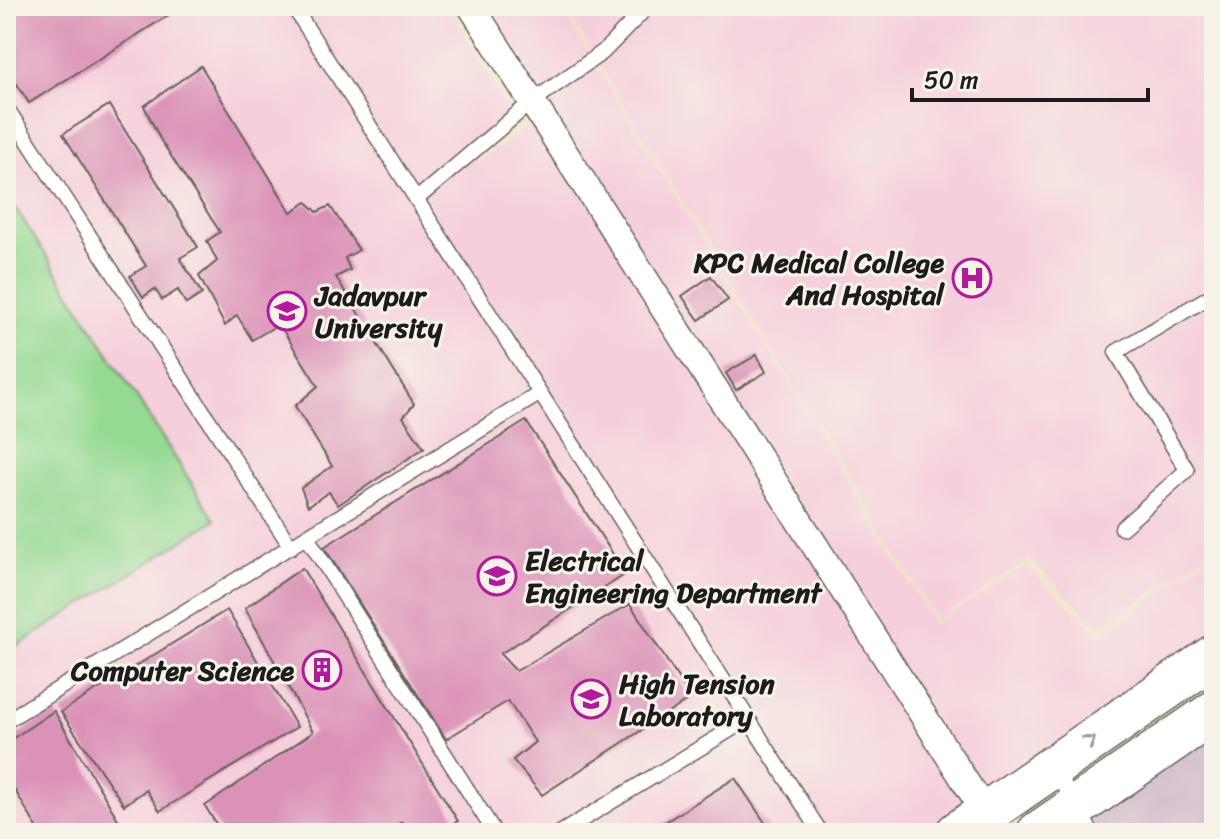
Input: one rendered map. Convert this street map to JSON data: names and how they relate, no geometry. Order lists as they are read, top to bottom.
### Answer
{
  "places": {
    "hospital": ["KPC Medical College And Hospital"],
    "school or university": ["Jadavpur University", "Electrical Engineering Department", "High Tension Laboratory"],
    "building": ["Computer Science"]
  },
  "scale_bar": "50 m"
}
